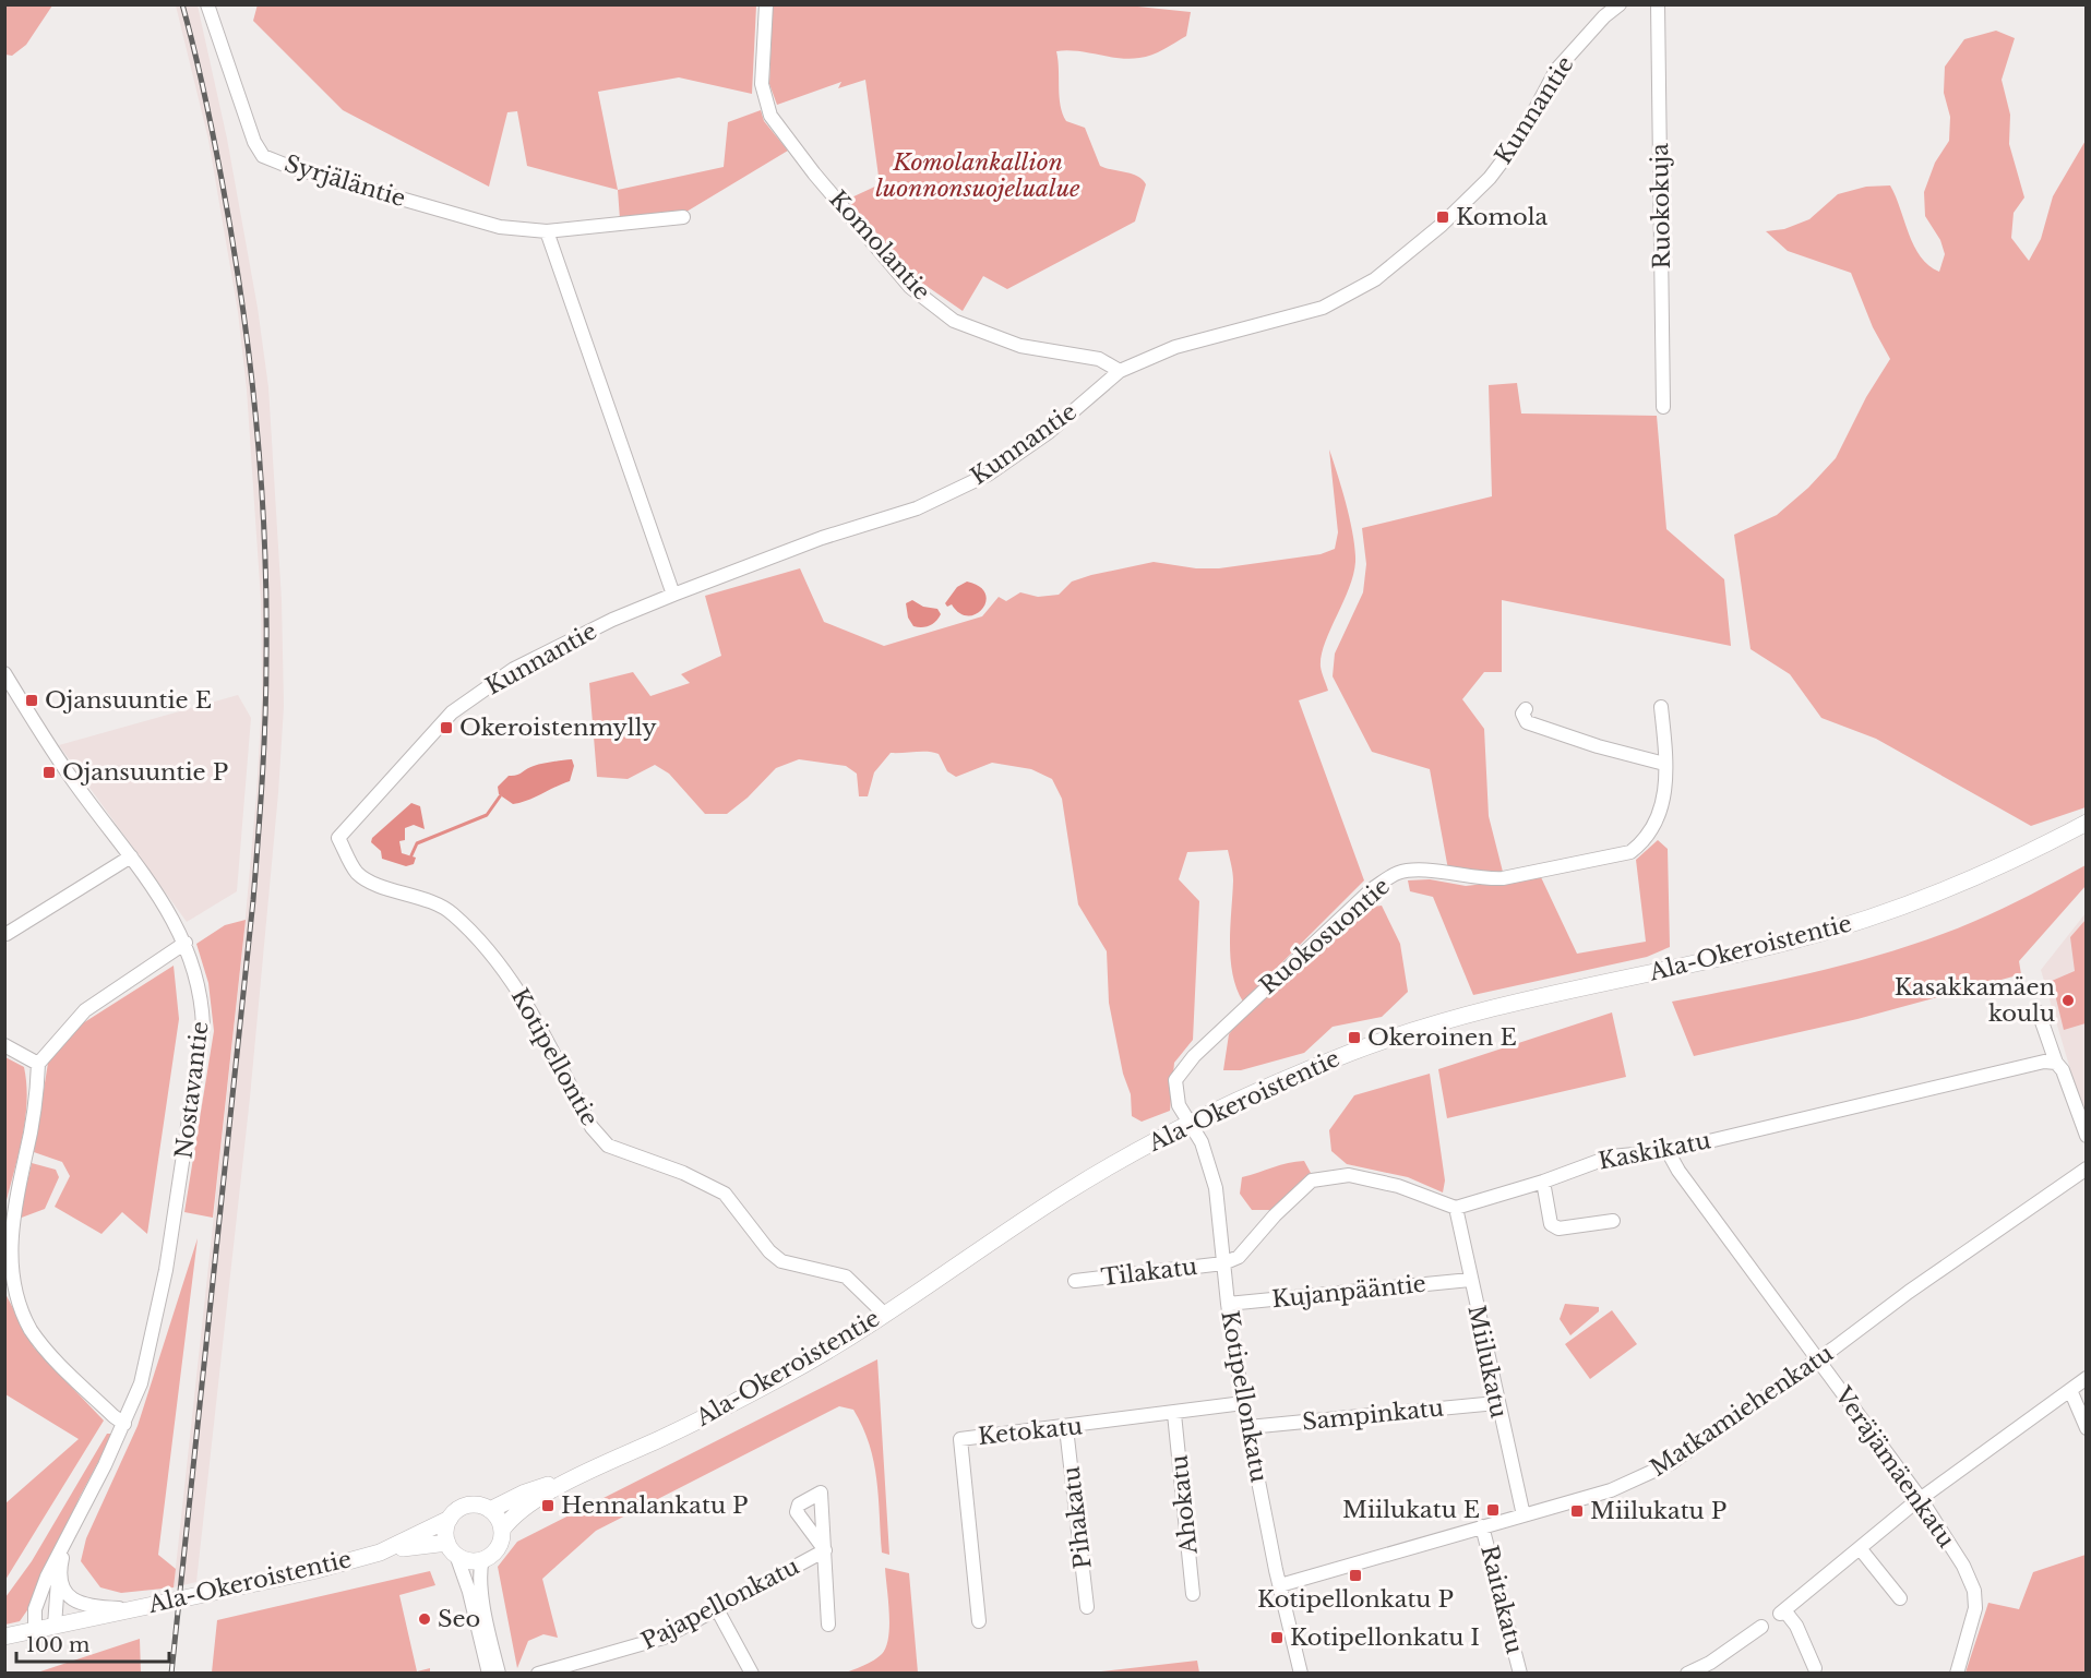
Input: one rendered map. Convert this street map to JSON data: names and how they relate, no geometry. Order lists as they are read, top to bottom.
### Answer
{
  "streets": {
    "main road": ["Ala-Okeroistentie"],
    "street": [
      "Kunnantie",
      "Syrjäläntie",
      "Ruokokuja",
      "Komolantie",
      "Ruokosuontie",
      "Kotipellontie",
      "Nostavantie",
      "Kaskikatu",
      "Tilakatu",
      "Kujanpääntie",
      "Miilukatu",
      "Kotipellonkatu",
      "Matkamiehenkatu",
      "Sampinkatu",
      "Ketokatu",
      "Veräjämäenkatu",
      "Ahokatu",
      "Pihakatu",
      "Raitakatu",
      "Pajapellonkatu"
    ]
  },
  "crossings": [
    ["Kunnantie", "Komolantie"],
    ["Kunnantie", "Kotipellontie"],
    ["Ruokosuontie", "Ala-Okeroistentie"],
    ["Ruokosuontie", "Kotipellonkatu"],
    ["Ala-Okeroistentie", "Kotipellontie"],
    ["Ala-Okeroistentie", "Nostavantie"],
    ["Ala-Okeroistentie", "Kotipellonkatu"],
    ["Kaskikatu", "Miilukatu"],
    ["Kaskikatu", "Veräjämäenkatu"],
    ["Tilakatu", "Kotipellonkatu"],
    ["Kujanpääntie", "Miilukatu"],
    ["Kujanpääntie", "Kotipellonkatu"],
    ["Miilukatu", "Matkamiehenkatu"],
    ["Miilukatu", "Sampinkatu"],
    ["Kotipellonkatu", "Matkamiehenkatu"],
    ["Kotipellonkatu", "Sampinkatu"],
    ["Kotipellonkatu", "Ketokatu"],
    ["Matkamiehenkatu", "Veräjämäenkatu"],
    ["Matkamiehenkatu", "Raitakatu"],
    ["Ketokatu", "Ahokatu"],
    ["Ketokatu", "Pihakatu"]
  ],
  "parks": ["Komolankallion luonnonsuojelualue"],
  "places": {
    "transit": [
      "Komola",
      "Ojansuuntie E",
      "Okeroistenmylly",
      "Ojansuuntie P",
      "Okeroinen E",
      "Hennalankatu P",
      "Miilukatu E",
      "Miilukatu P",
      "Kotipellonkatu P",
      "Kotipellonkatu I"
    ],
    "other": ["Kasakkamäen koulu", "Seo"]
  },
  "scale_bar": "100 m"
}
